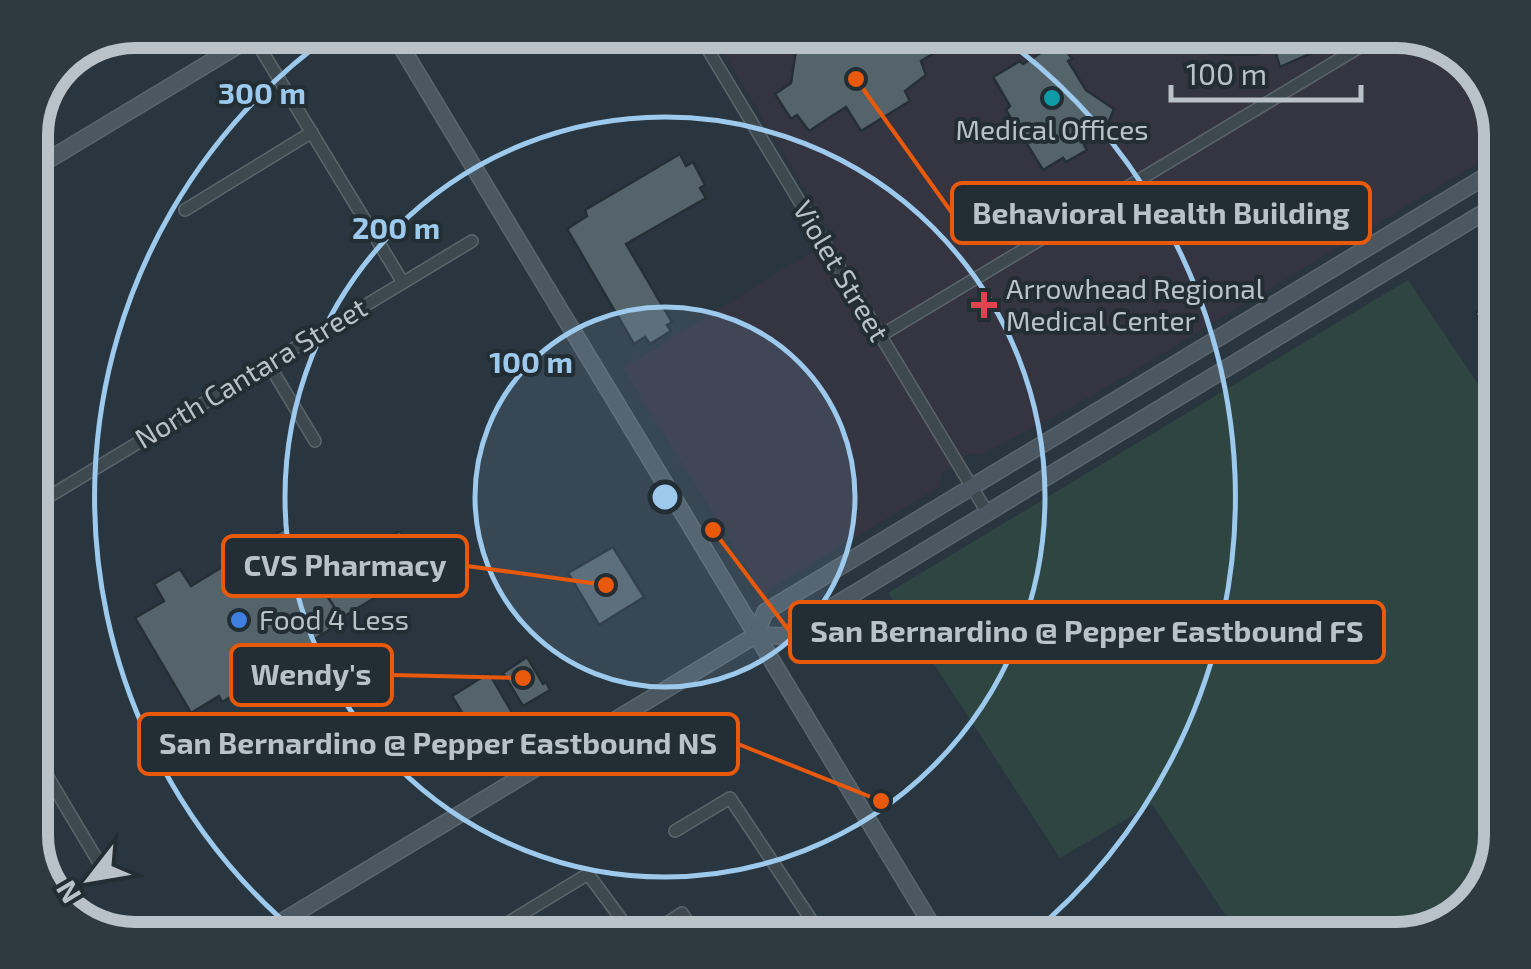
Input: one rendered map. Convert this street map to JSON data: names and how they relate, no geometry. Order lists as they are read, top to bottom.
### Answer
{
  "streets": {
    "street": ["Violet Street", "North Cantara Street"]
  },
  "places": {
    "other": [
      "Behavioral Health Building",
      "Medical Offices",
      "San Bernardino @ Pepper Eastbound FS",
      "CVS Pharmacy",
      "Food 4 Less",
      "Wendy's",
      "San Bernardino @ Pepper Eastbound NS"
    ],
    "health": ["Arrowhead Regional Medical Center"]
  },
  "scale_bar": "100 m",
  "north": "bottom left",
  "rings": ["300 m", "200 m", "100 m"]
}
